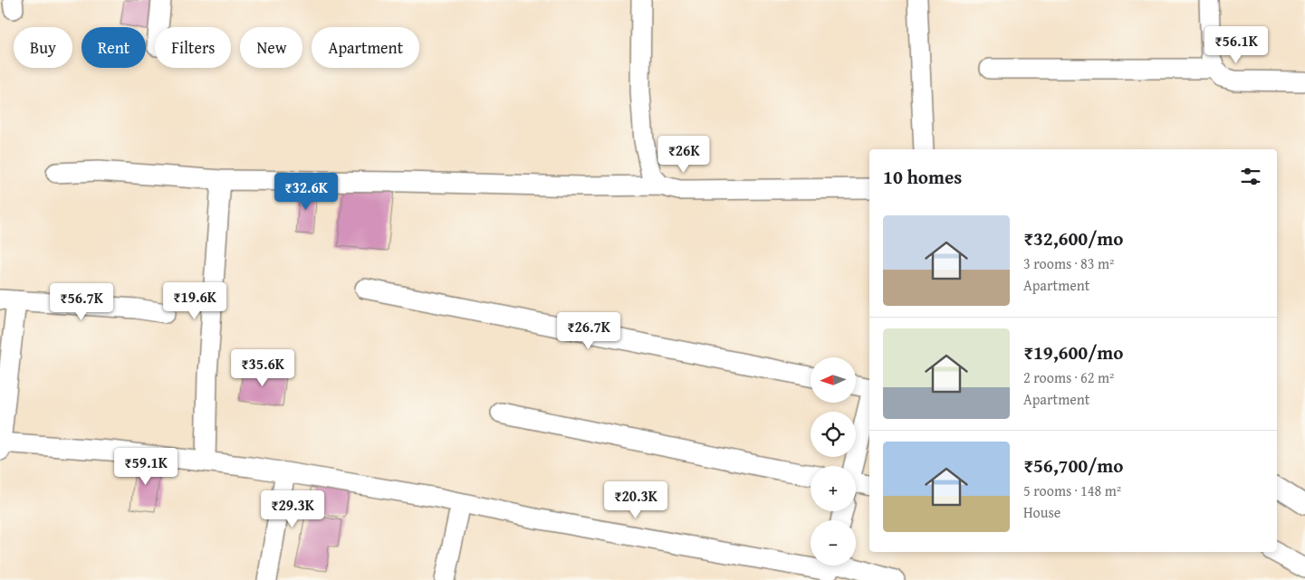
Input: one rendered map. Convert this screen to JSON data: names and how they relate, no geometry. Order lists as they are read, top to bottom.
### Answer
{
  "north": "left",
  "page": {
    "price": [
      "₹56.1K",
      "₹26K",
      "₹32.6K",
      "₹19.6K",
      "₹56.7K",
      "₹26.7K",
      "₹35.6K",
      "₹59.1K",
      "₹20.3K",
      "₹29.3K"
    ],
    "chip": [
      "Buy",
      "Rent",
      "Filters",
      "New",
      "Apartment"
    ],
    "heading": "10 homes",
    "list": [
      {
        "name": "₹32,600/mo",
        "note": "3 rooms · 83 m² · Apartment"
      },
      {
        "name": "₹19,600/mo",
        "note": "2 rooms · 62 m² · Apartment"
      },
      {
        "name": "₹56,700/mo",
        "note": "5 rooms · 148 m² · House"
      }
    ],
    "map_buttons": ["+", "−"]
  }
}
